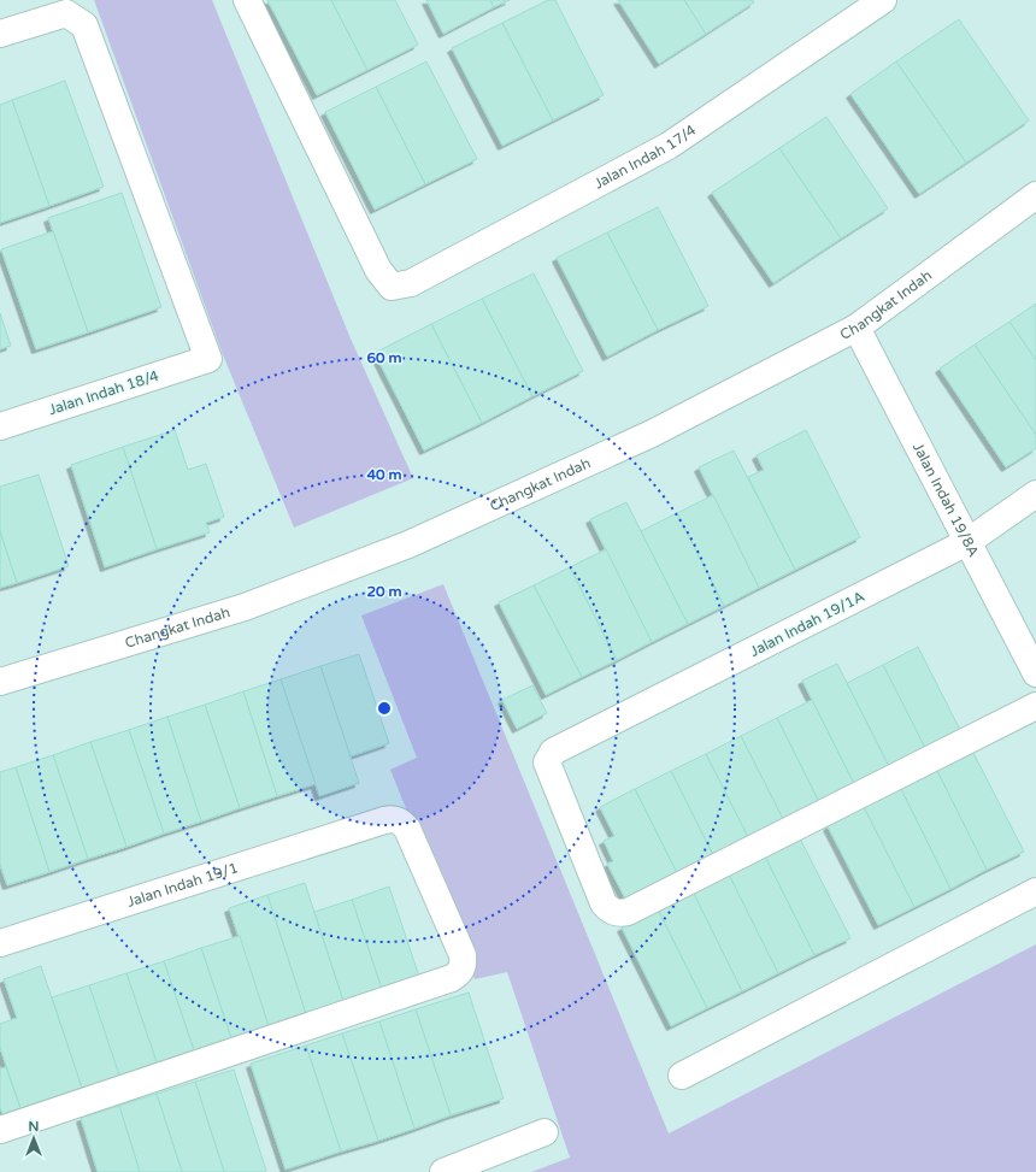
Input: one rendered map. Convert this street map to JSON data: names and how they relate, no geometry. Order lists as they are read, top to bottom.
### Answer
{
  "streets": {
    "street": [
      "Jalan Indah 17/4",
      "Changkat Indah",
      "Jalan Indah 18/4",
      "Jalan Indah 19/8A",
      "Jalan Indah 19/1A",
      "Jalan Indah 19/1"
    ]
  },
  "crossings": [
    ["Changkat Indah", "Jalan Indah 19/8A"],
    ["Jalan Indah 19/8A", "Jalan Indah 19/1A"]
  ],
  "north": "top",
  "rings": ["60 m", "40 m", "20 m"]
}
